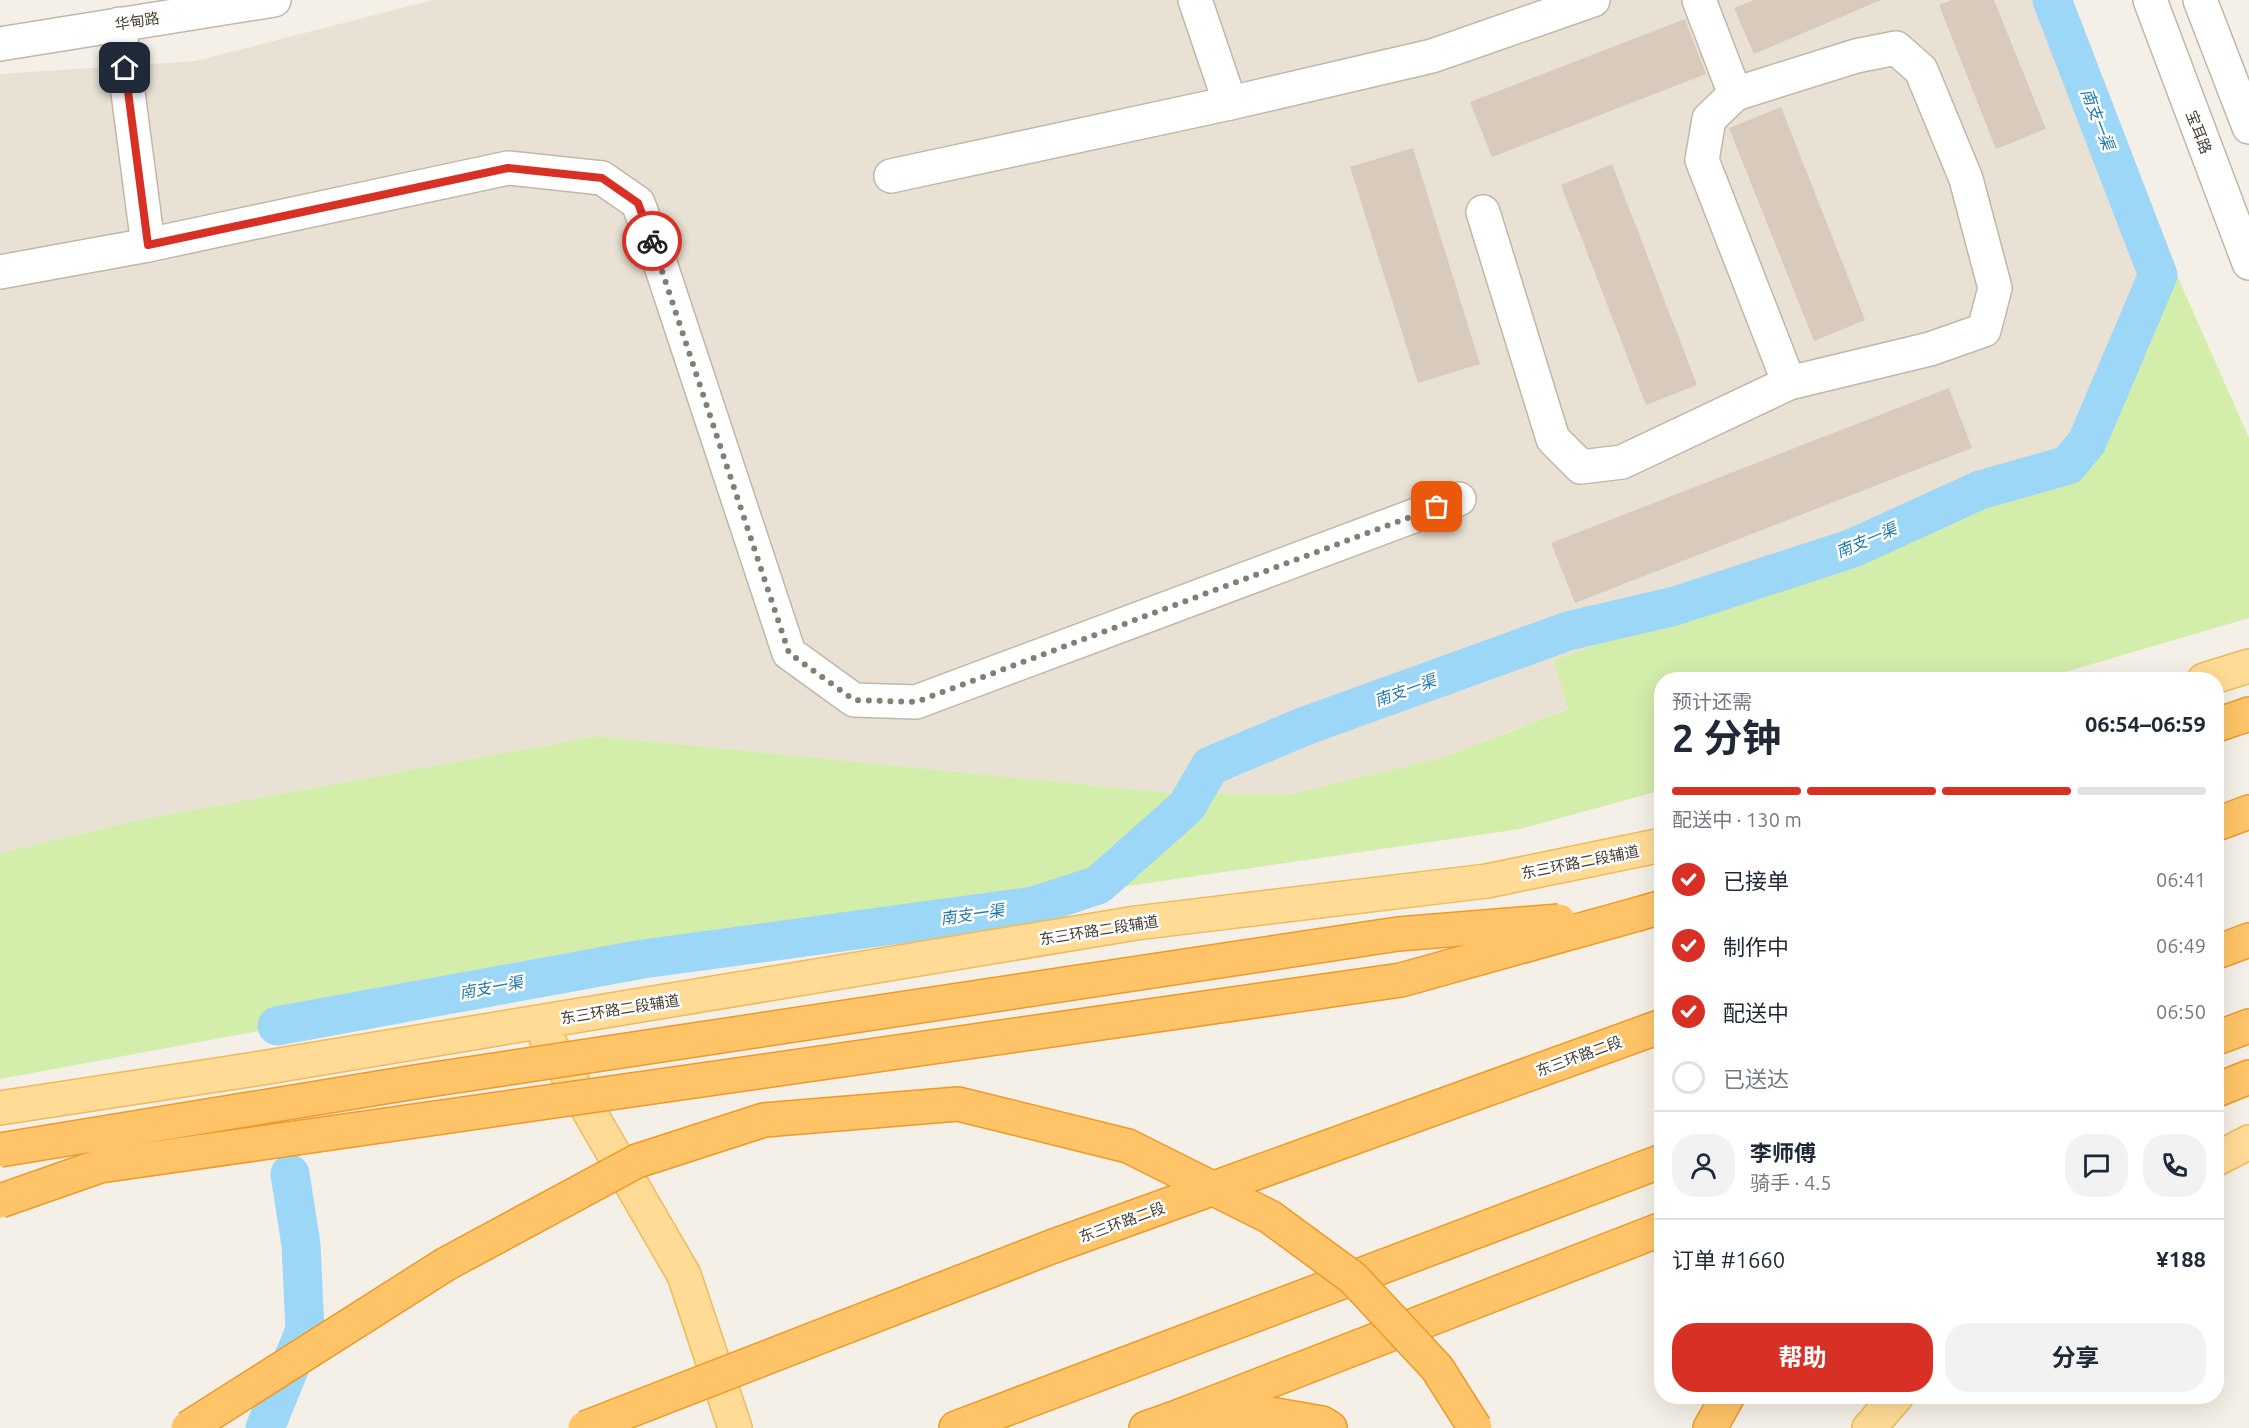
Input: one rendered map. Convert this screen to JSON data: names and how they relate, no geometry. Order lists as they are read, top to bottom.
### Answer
{
  "streets": {
    "highway": ["东三环路二段"],
    "main road": ["东三环路二段辅道"],
    "street": ["华甸路", "宝耳路"]
  },
  "water": ["南支一渠"],
  "page": {
    "heading": ["2 分钟", "预计还需", "06:54–06:59"],
    "panel": [
      "李师傅",
      "骑手 · 4.5",
      "订单 #1660",
      "¥188"
    ],
    "bar": "配送中 · 130 m",
    "list": [
      ["已接单", "06:41"],
      ["制作中", "06:49"],
      ["配送中", "06:50"],
      "已送达"
    ],
    "buttons": ["帮助", "分享"]
  }
}
